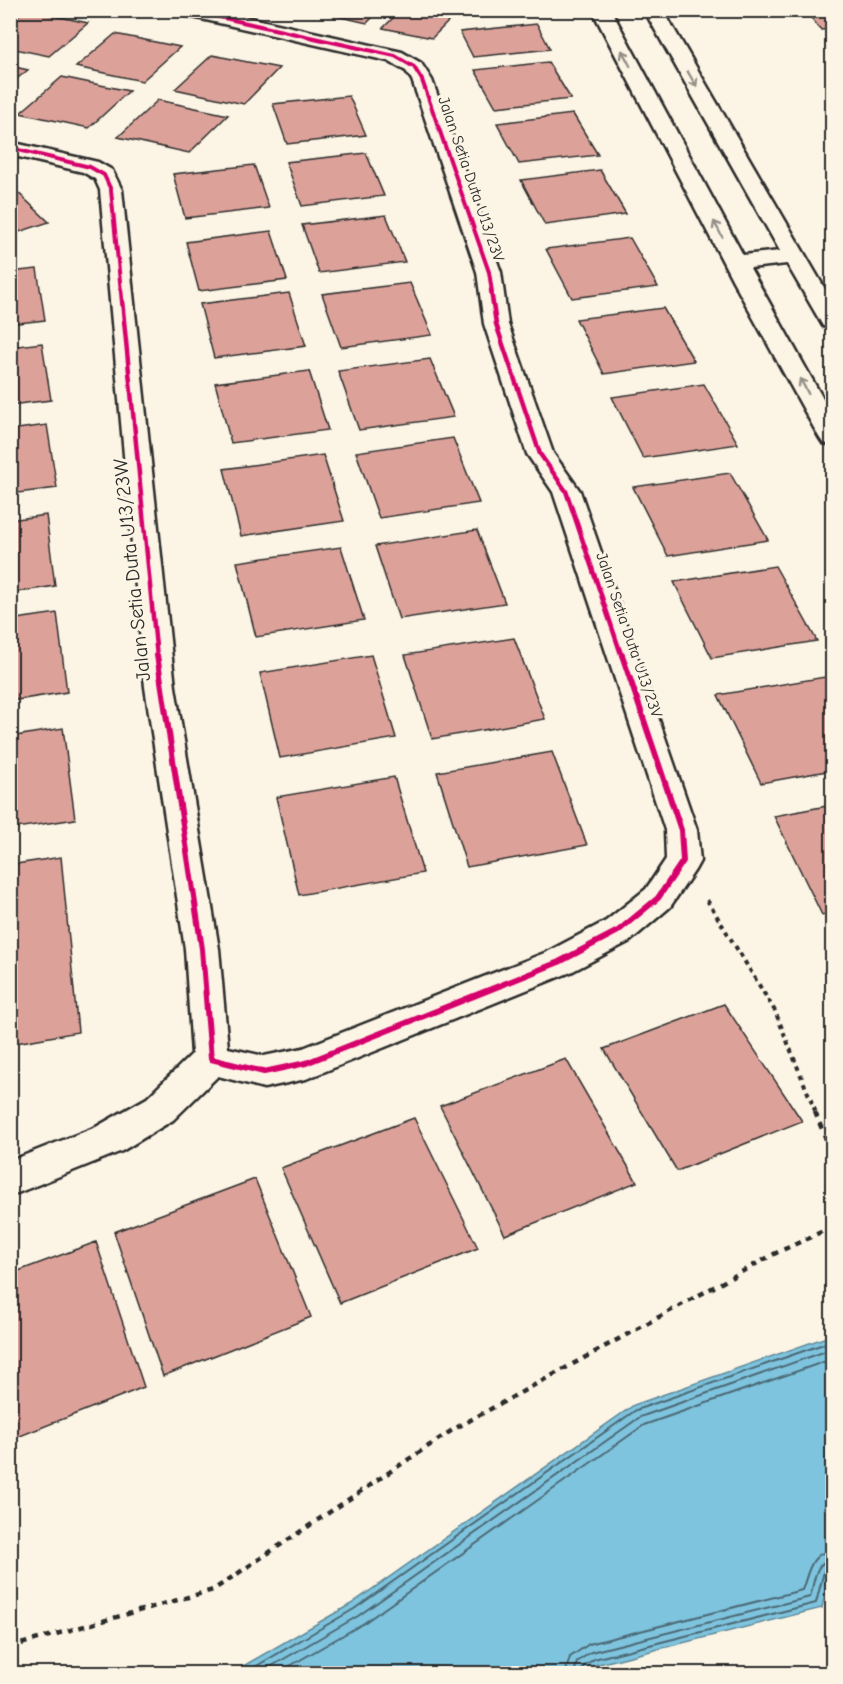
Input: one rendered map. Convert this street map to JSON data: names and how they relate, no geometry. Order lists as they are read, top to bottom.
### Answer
{
  "streets": {
    "street": ["Jalan Setia Duta U13/23V", "Jalan Setia Duta U13/23W"]
  }
}
